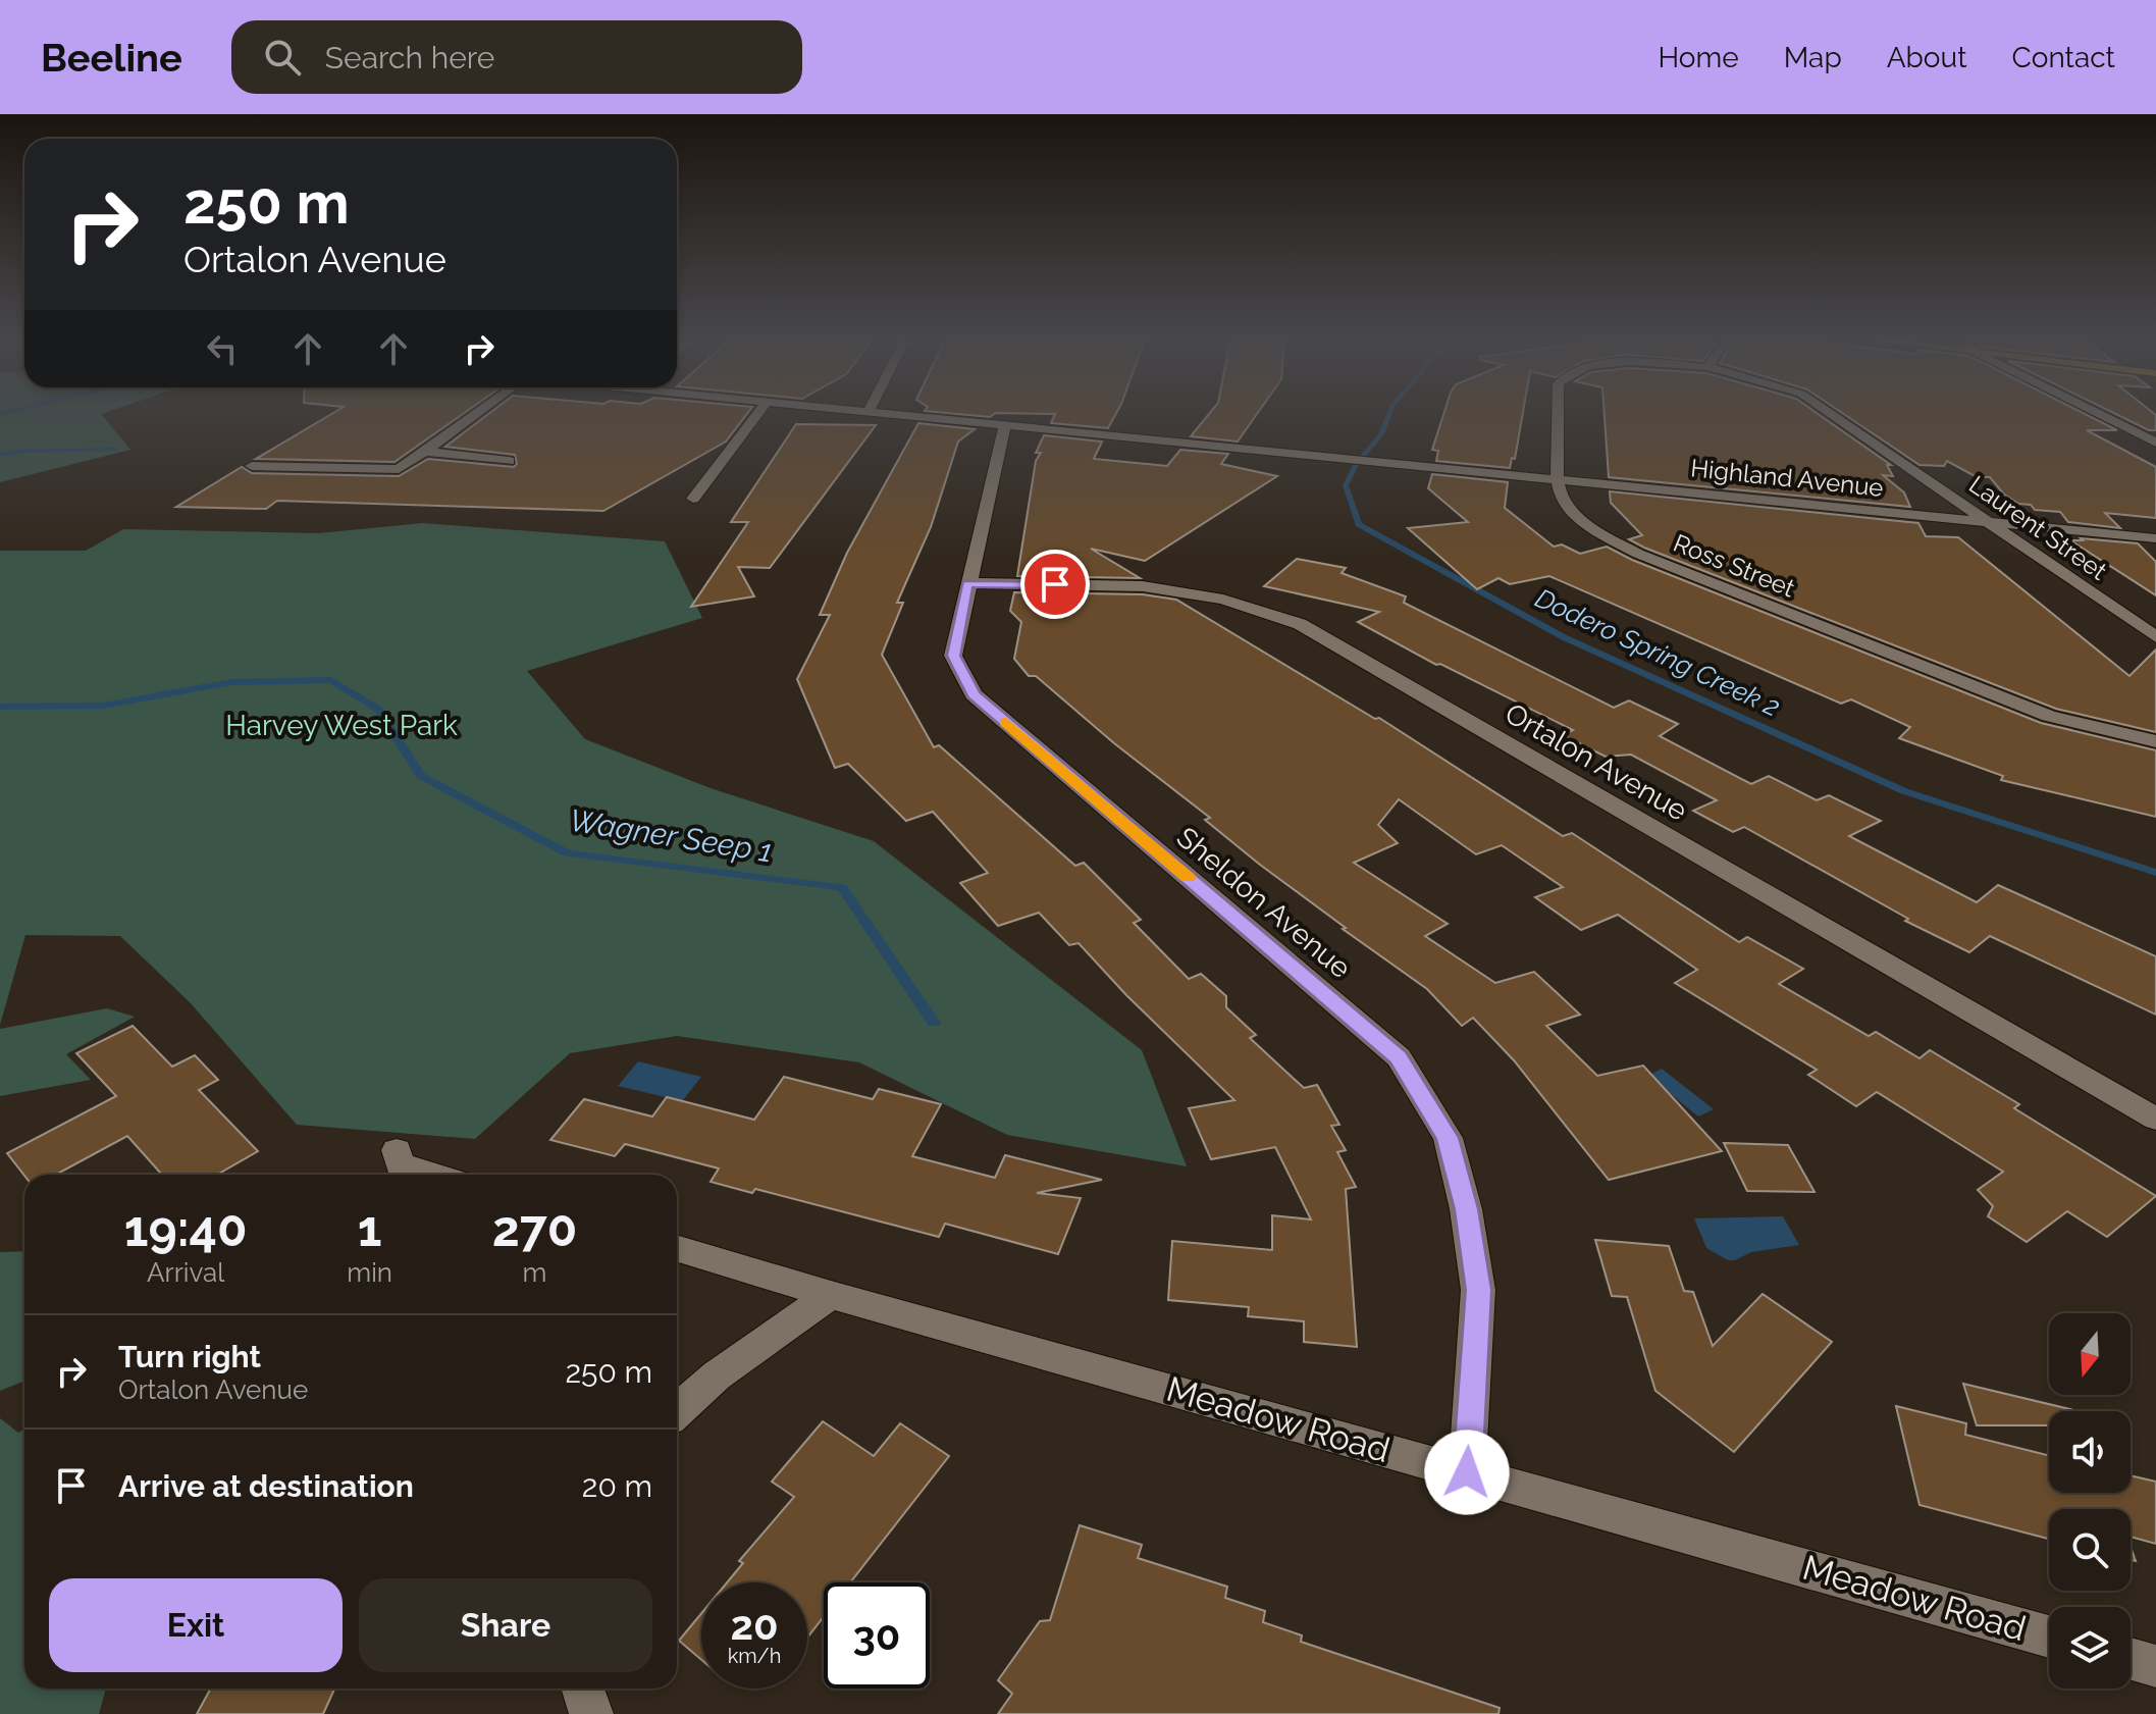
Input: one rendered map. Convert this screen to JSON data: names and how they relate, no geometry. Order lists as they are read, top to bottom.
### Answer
{
  "streets": {
    "street": [
      "Highland Avenue",
      "Laurent Street",
      "Ross Street",
      "Ortalon Avenue",
      "Sheldon Avenue",
      "Meadow Road"
    ]
  },
  "crossings": [
    ["Highland Avenue", "Laurent Street"],
    ["Highland Avenue", "Ross Street"],
    ["Highland Avenue", "Sheldon Avenue"],
    ["Ortalon Avenue", "Sheldon Avenue"],
    ["Sheldon Avenue", "Meadow Road"]
  ],
  "water": ["Dodero Spring Creek 2", "Wagner Seep 1"],
  "parks": ["Harvey West Park"],
  "north": "bottom",
  "page": {
    "header": "Beeline",
    "search": "Search here",
    "nav": [
      "Home",
      "Map",
      "About",
      "Contact"
    ],
    "turn": ["250 m", "Ortalon Avenue"],
    "eta": [
      "19:40",
      "Arrival",
      "1",
      "min",
      "270",
      "m"
    ],
    "list": [
      {
        "name": "Turn right",
        "note": "Ortalon Avenue",
        "value": "250 m"
      },
      {
        "name": "Arrive at destination",
        "value": "20 m"
      }
    ],
    "buttons": ["Exit", "Share"],
    "speed": "20 km/h",
    "limit": "30"
  }
}
